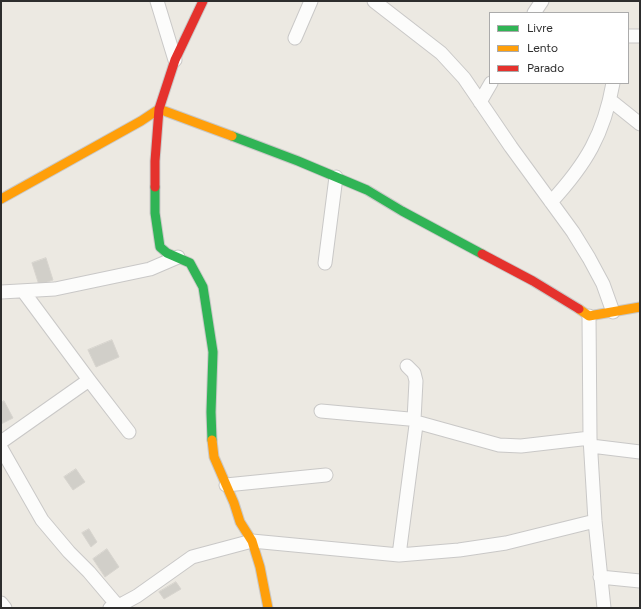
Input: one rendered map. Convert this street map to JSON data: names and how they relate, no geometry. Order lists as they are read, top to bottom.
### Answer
{
  "legend": ["Livre", "Lento", "Parado"]
}
